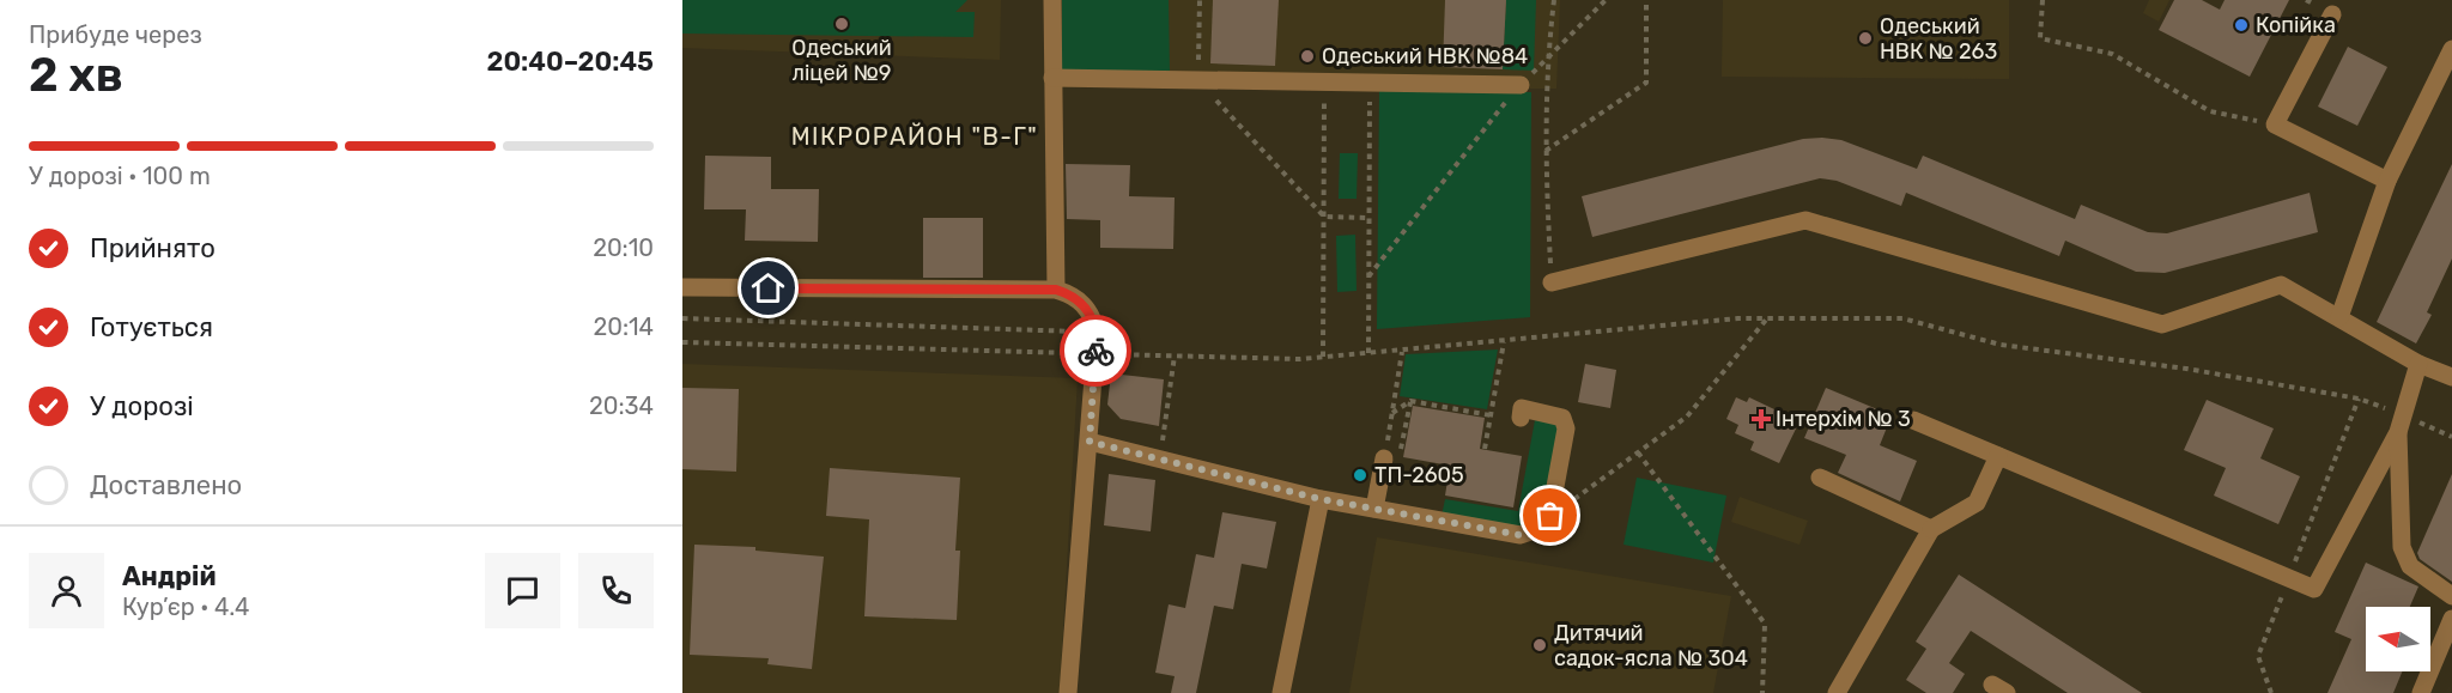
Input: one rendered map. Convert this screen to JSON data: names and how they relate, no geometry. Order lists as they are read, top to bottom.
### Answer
{
  "districts": ["МІКРОРАЙОН \"В-Г\""],
  "places": {
    "other": [
      "Одеський ліцей №9",
      "Копійка",
      "Одеський НВК № 263",
      "Одеський НВК №84",
      "ТП-2605",
      "Дитячий садок-ясла № 304"
    ],
    "health": ["Інтерхім № 3"]
  },
  "north": "left",
  "page": {
    "heading": ["2 хв", "Прибуде через", "20:40–20:45"],
    "panel": ["Андрій", "Кур’єр · 4.4"],
    "bar": "У дорозі · 100 m",
    "list": [
      ["Прийнято", "20:10"],
      ["Готується", "20:14"],
      ["У дорозі", "20:34"],
      "Доставлено"
    ]
  }
}
